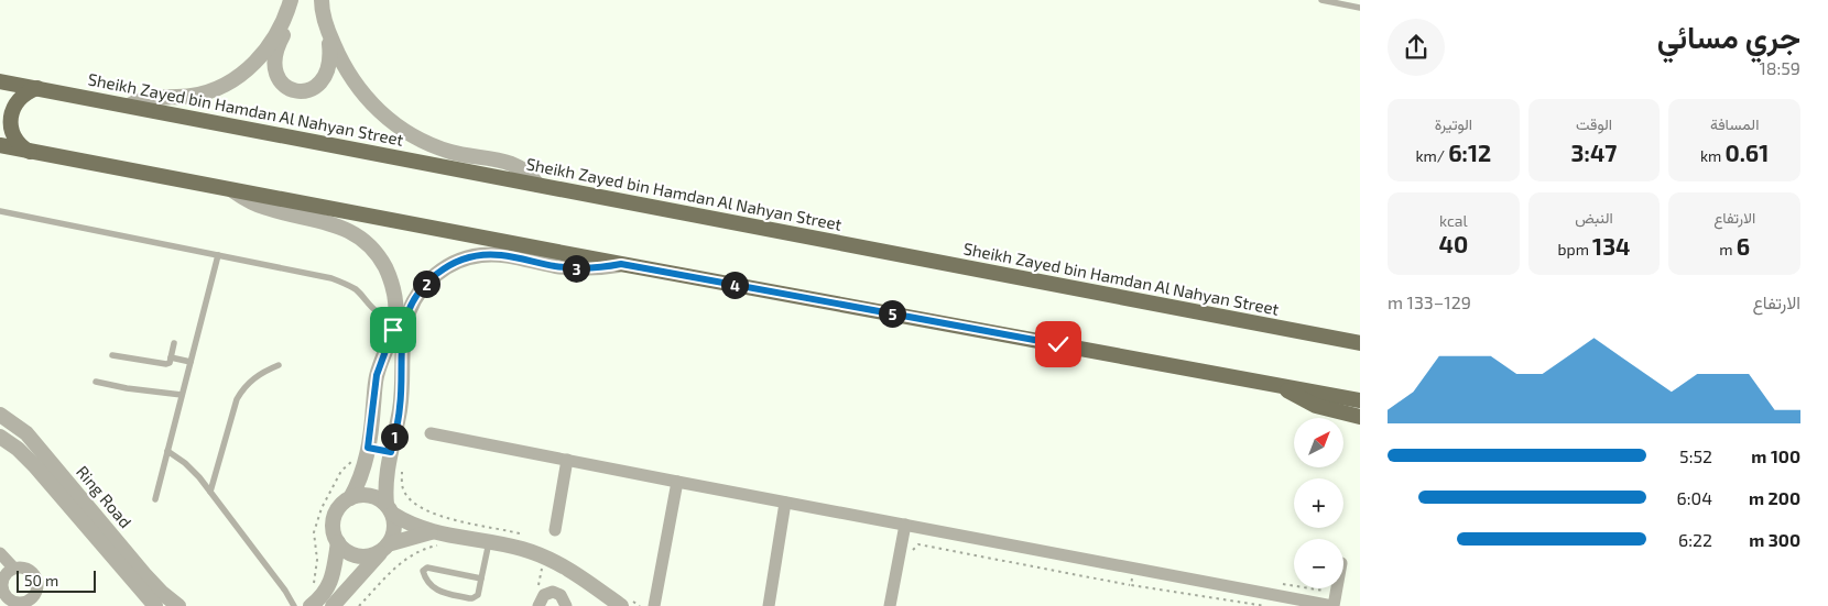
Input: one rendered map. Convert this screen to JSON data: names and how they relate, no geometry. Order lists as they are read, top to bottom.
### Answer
{
  "streets": {
    "main road": ["Sheikh Zayed bin Hamdan Al Nahyan Street"],
    "street": ["Ring Road"]
  },
  "scale_bar": "50 m",
  "north": "top right",
  "page": {
    "heading": ["جري مسائي", "18:59"],
    "stats": [
      ["المسافة", "0.61 km"],
      ["الوقت", "3:47"],
      ["الوتيرة", "6:12 /km"],
      ["الارتفاع", "6 m"],
      ["النبض", "134 bpm"],
      ["kcal", "40"]
    ],
    "pins": [
      "3",
      "2",
      "4",
      "5",
      "1"
    ],
    "chart": ["الارتفاع", "129–133 m"],
    "map_buttons": ["+", "−"],
    "list": [
      {
        "name": "100 m",
        "note": "5:52"
      },
      {
        "name": "200 m",
        "note": "6:04"
      },
      {
        "name": "300 m",
        "note": "6:22"
      }
    ],
    "scale": "50 m"
  }
}
